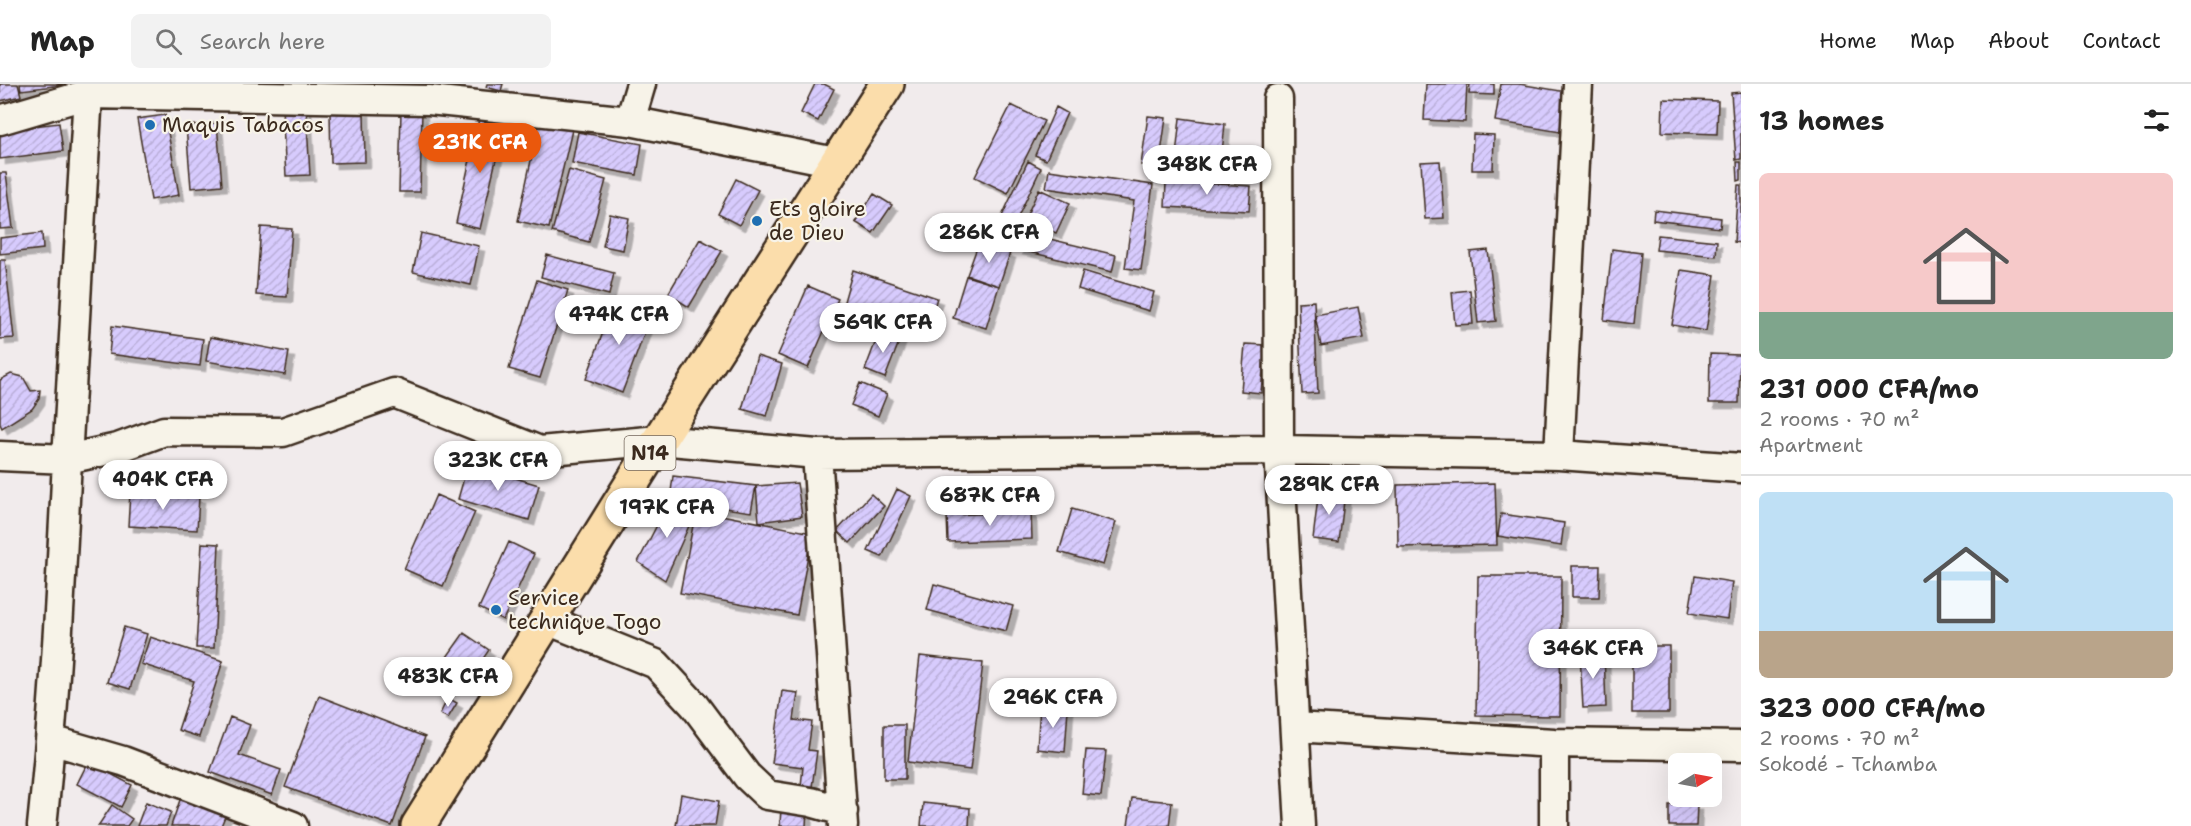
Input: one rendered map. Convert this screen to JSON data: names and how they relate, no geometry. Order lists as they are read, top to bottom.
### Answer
{
  "streets": {
    "main road": ["N14"]
  },
  "places": ["Maquis Tabacos", "Ets gloire de Dieu", "Service technique Togo"],
  "north": "right",
  "page": {
    "header": "Map",
    "search": "Search here",
    "nav": [
      "Home",
      "Map",
      "About",
      "Contact"
    ],
    "heading": "13 homes",
    "price": [
      "231K CFA",
      "348K CFA",
      "286K CFA",
      "474K CFA",
      "569K CFA",
      "323K CFA",
      "404K CFA",
      "289K CFA",
      "687K CFA",
      "197K CFA",
      "346K CFA",
      "483K CFA",
      "296K CFA"
    ],
    "list": [
      {
        "name": "231 000 CFA/mo",
        "note": "2 rooms · 70 m² · Apartment"
      },
      {
        "name": "323 000 CFA/mo",
        "note": "2 rooms · 70 m² · Sokodé - Tchamba"
      }
    ]
  }
}
